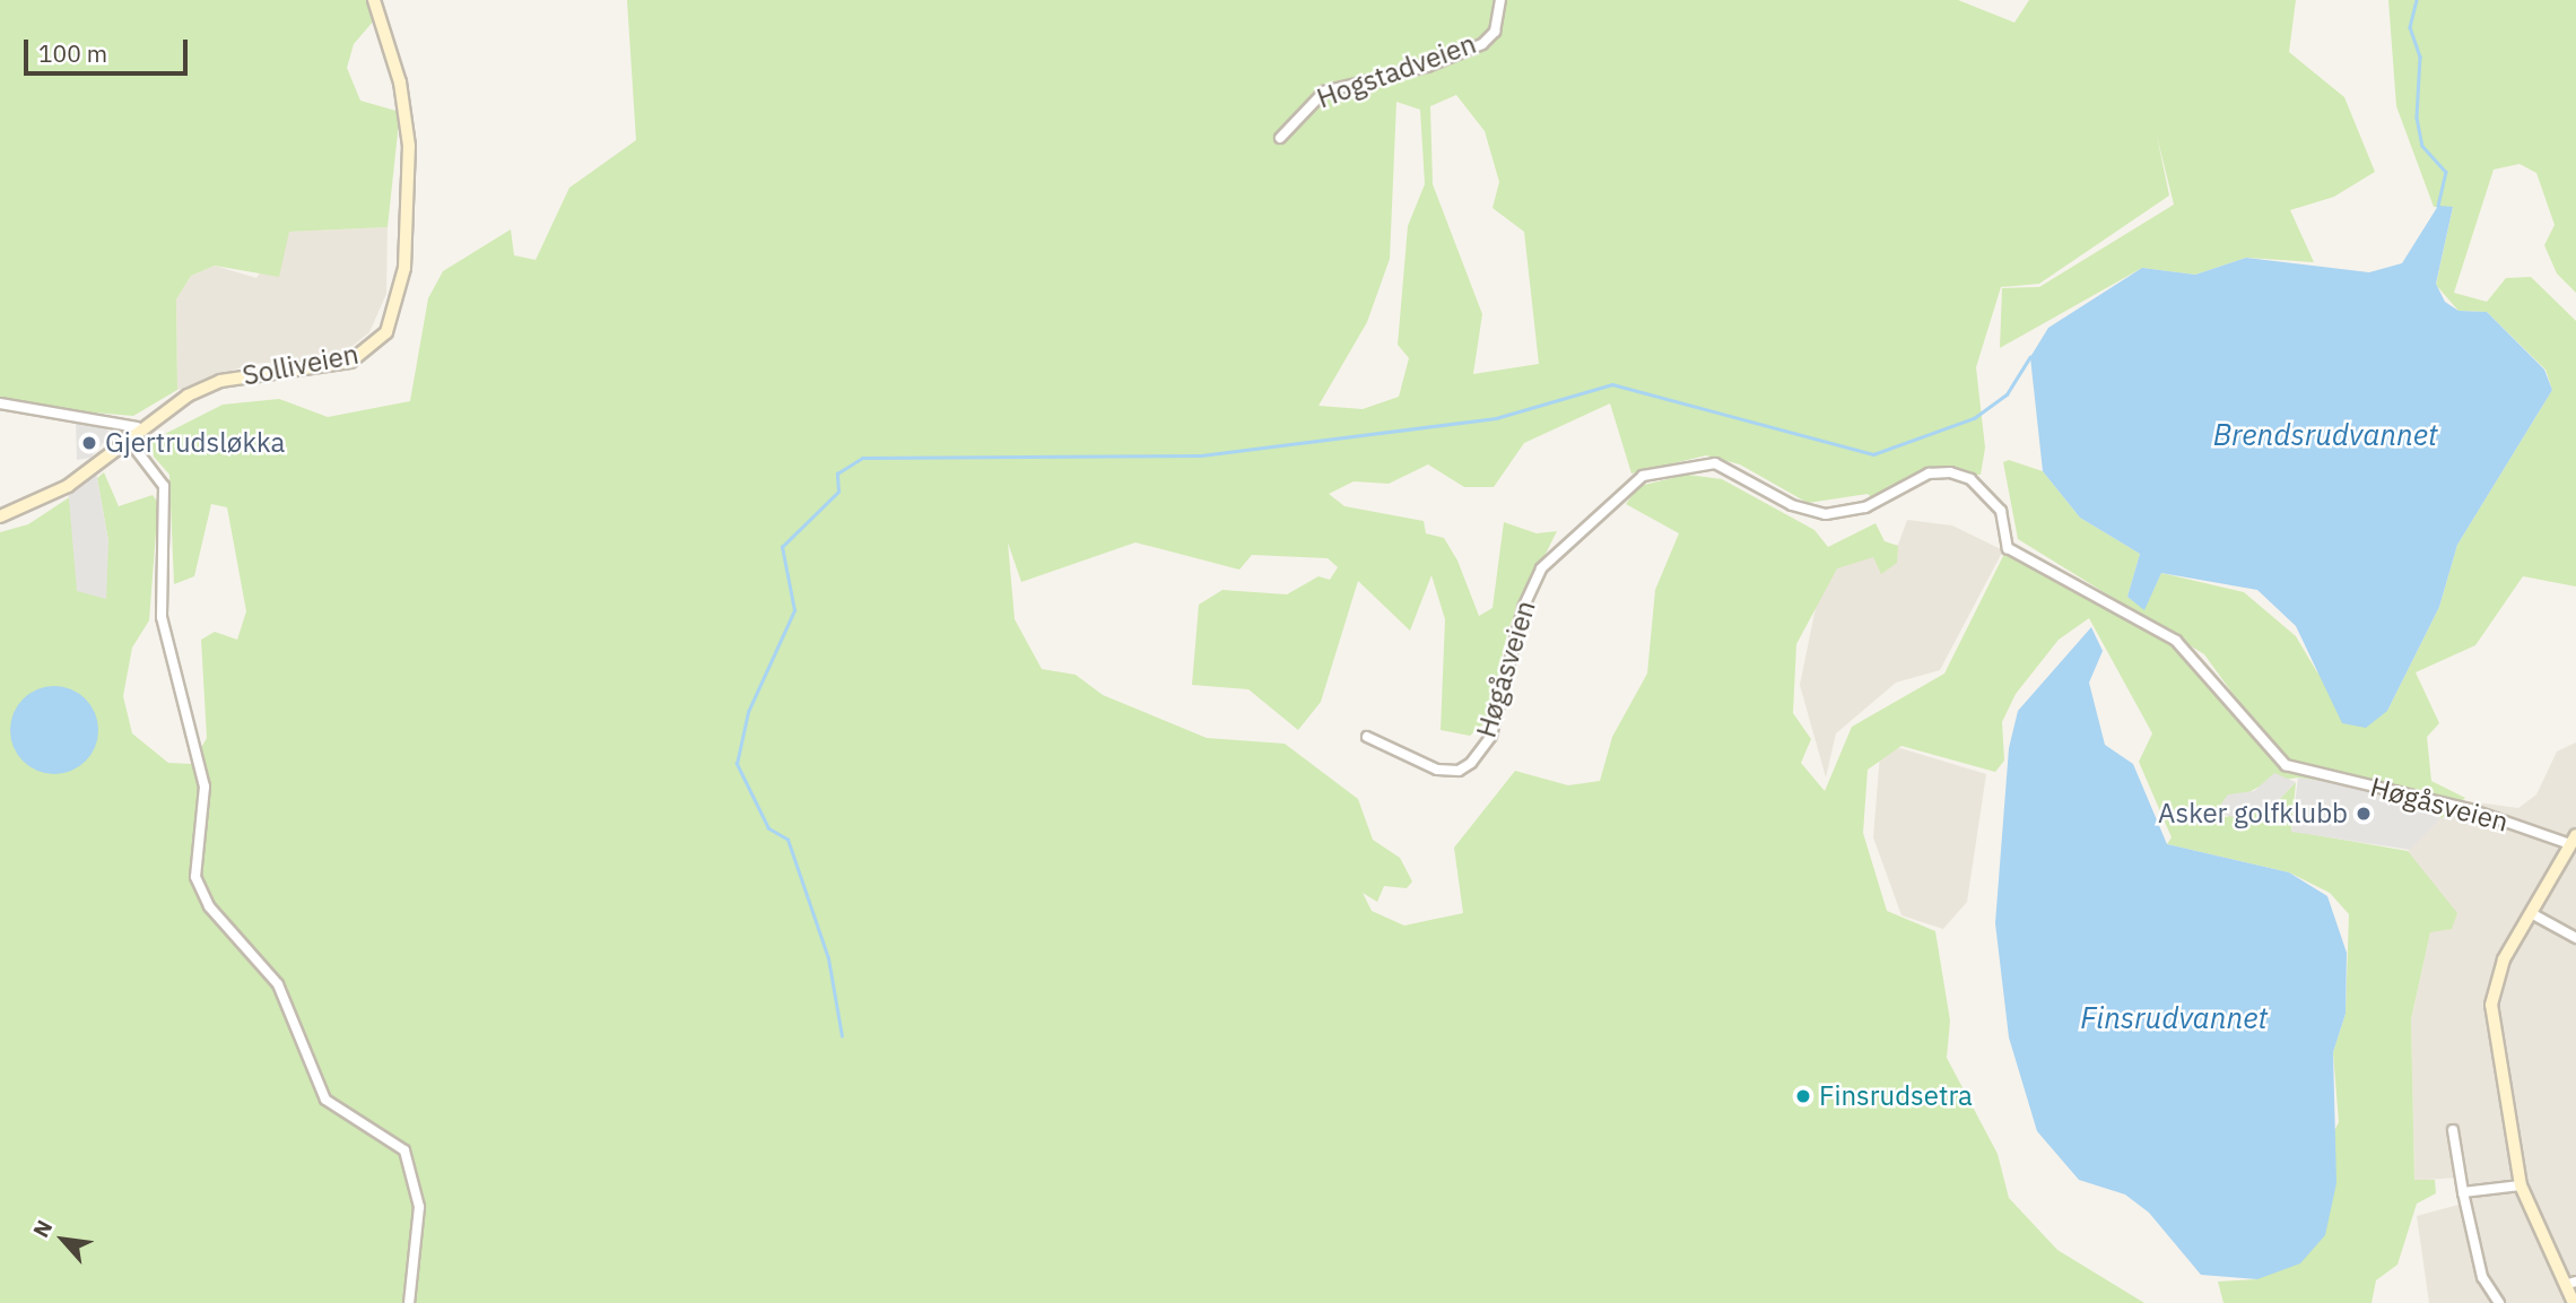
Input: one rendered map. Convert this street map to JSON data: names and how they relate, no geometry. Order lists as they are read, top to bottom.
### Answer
{
  "streets": {
    "street": ["Hogstadveien", "Solliveien", "Høgåsveien"]
  },
  "water": ["Brendsrudvannet", "Finsrudvannet"],
  "places": ["Gjertrudsløkka", "Asker golfklubb", "Finsrudsetra"],
  "scale_bar": "100 m",
  "north": "top left"
}
